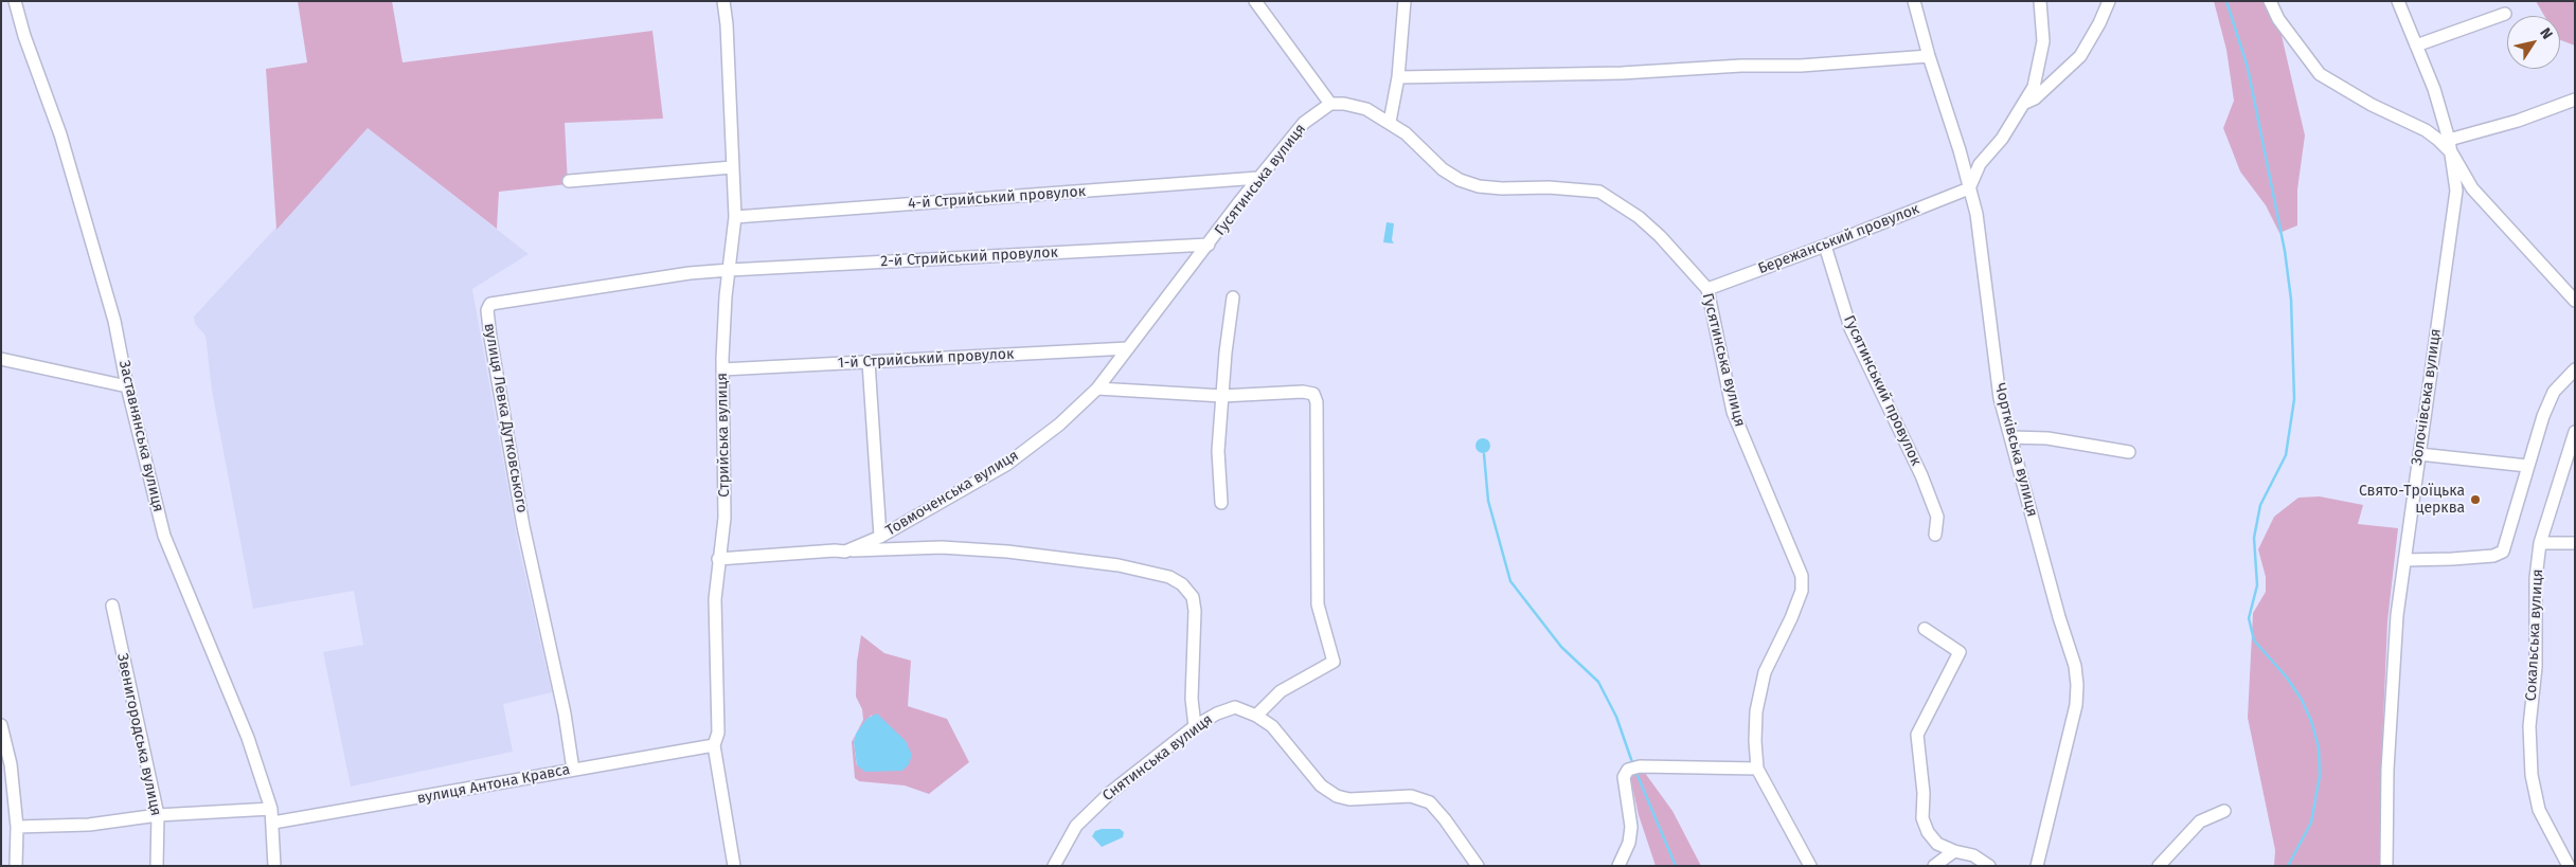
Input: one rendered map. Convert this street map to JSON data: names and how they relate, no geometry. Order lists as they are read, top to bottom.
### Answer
{
  "streets": {
    "street": [
      "Гусятинська вулиця",
      "4-й Стрийський провулок",
      "Бережанський провулок",
      "2-й Стрийський провулок",
      "1-й Стрийський провулок",
      "Гусятинський провулок",
      "Золочівська вулиця",
      "вулиця Левка Дутковського",
      "Стрийська вулиця",
      "Заставнянська вулиця",
      "Чортківська вулиця",
      "Товмоченська вулиця",
      "Сокальська вулиця",
      "Звенигородська вулиця",
      "Снятинська вулиця",
      "вулиця Антона Кравса"
    ]
  },
  "crossings": [
    ["Гусятинська вулиця", "4-й Стрийський провулок"],
    ["Гусятинська вулиця", "Бережанський провулок"],
    ["Гусятинська вулиця", "2-й Стрийський провулок"],
    ["Гусятинська вулиця", "1-й Стрийський провулок"],
    ["Гусятинська вулиця", "Товмоченська вулиця"],
    ["4-й Стрийський провулок", "Стрийська вулиця"],
    ["Бережанський провулок", "Гусятинський провулок"],
    ["Бережанський провулок", "Чортківська вулиця"],
    ["2-й Стрийський провулок", "вулиця Левка Дутковського"],
    ["2-й Стрийський провулок", "Стрийська вулиця"],
    ["1-й Стрийський провулок", "Стрийська вулиця"],
    ["вулиця Левка Дутковського", "Стрийська вулиця"],
    ["вулиця Левка Дутковського", "вулиця Антона Кравса"],
    ["Стрийська вулиця", "вулиця Антона Кравса"],
    ["Заставнянська вулиця", "вулиця Антона Кравса"]
  ],
  "places": ["Свято-Троїцька церква"],
  "north": "top right"
}
